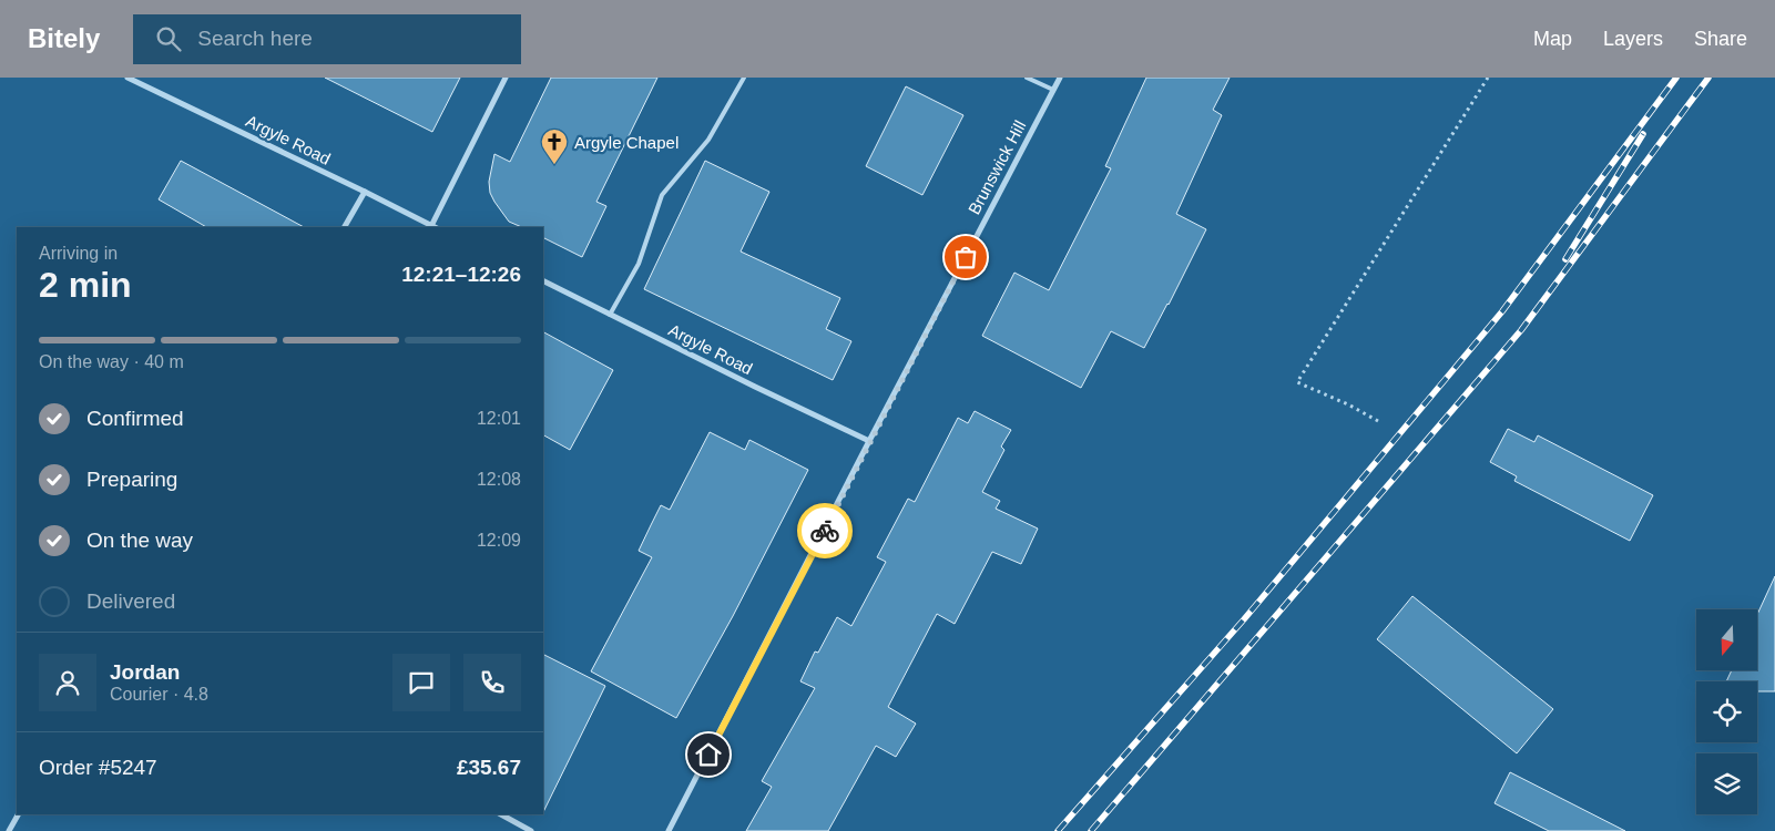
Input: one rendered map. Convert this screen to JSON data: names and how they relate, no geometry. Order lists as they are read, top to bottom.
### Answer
{
  "streets": {
    "street": ["Argyle Road", "Brunswick Hill"]
  },
  "crossings": [
    ["Argyle Road", "Brunswick Hill"]
  ],
  "places": {
    "church": ["Argyle Chapel"]
  },
  "north": "bottom",
  "page": {
    "header": "Bitely",
    "search": "Search here",
    "nav": ["Map", "Layers", "Share"],
    "heading": ["2 min", "Arriving in", "12:21–12:26"],
    "panel": [
      "Jordan",
      "Courier · 4.8",
      "Order #5247",
      "£35.67"
    ],
    "bar": "On the way · 40 m",
    "list": [
      ["Confirmed", "12:01"],
      ["Preparing", "12:08"],
      ["On the way", "12:09"],
      "Delivered"
    ]
  }
}
